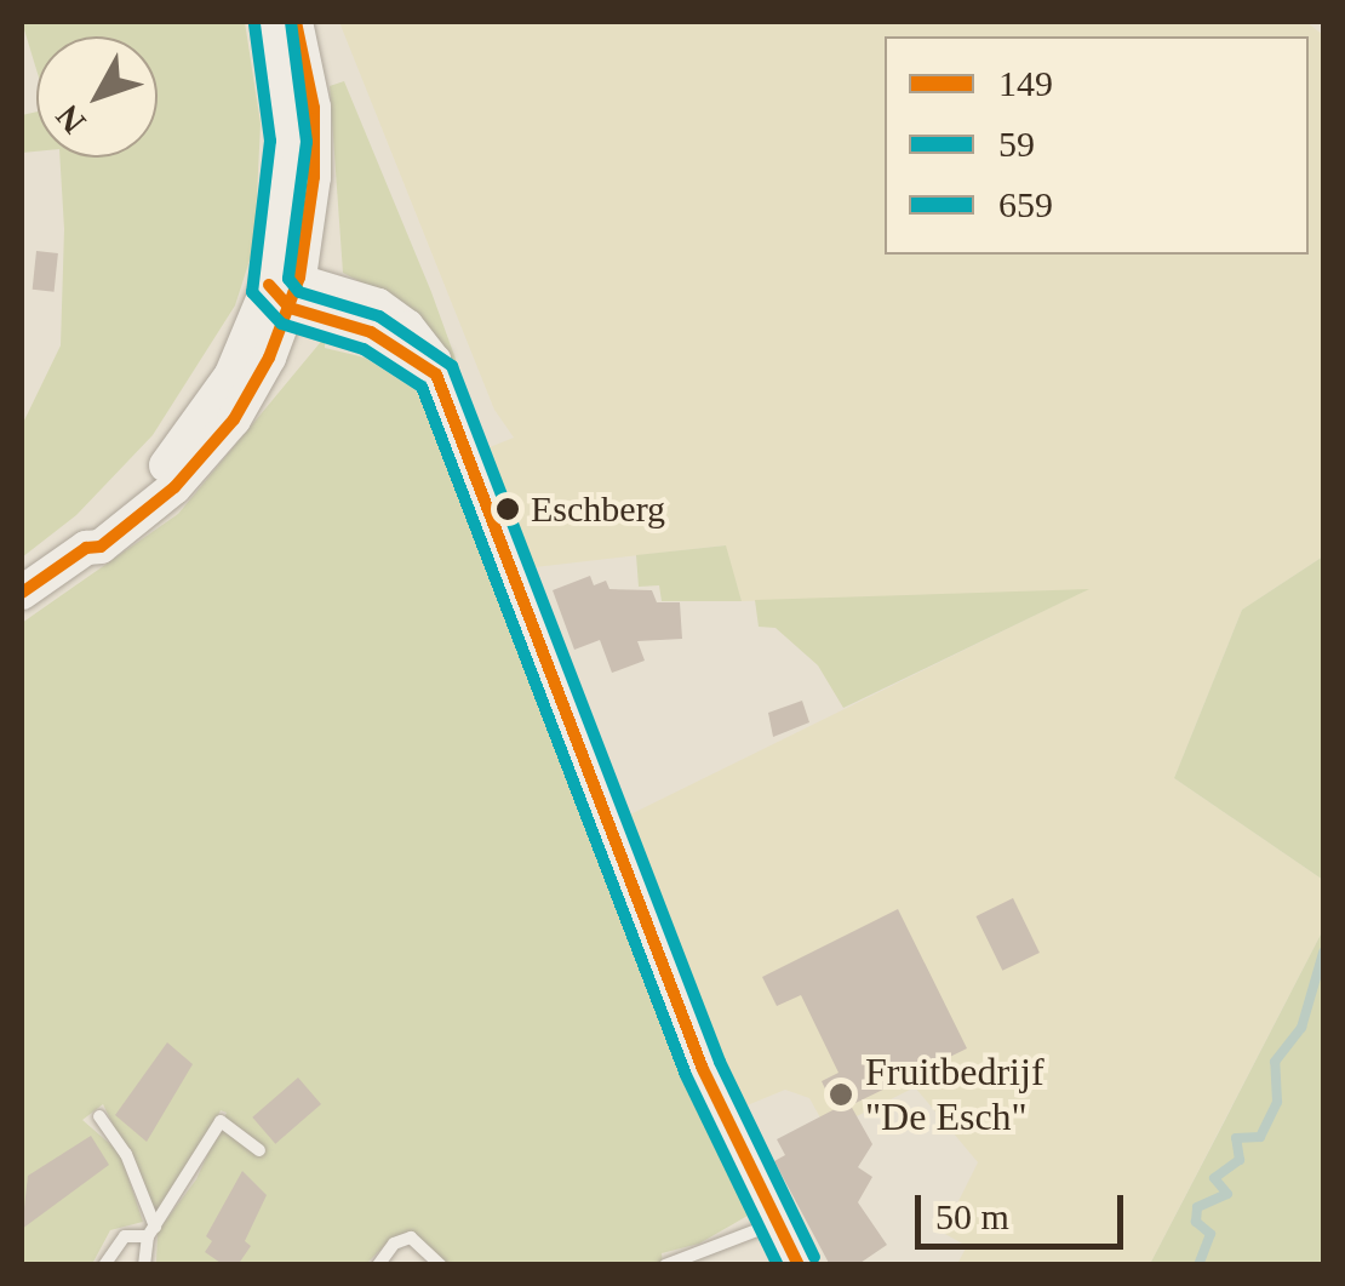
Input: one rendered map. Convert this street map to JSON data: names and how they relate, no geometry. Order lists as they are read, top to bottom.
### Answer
{
  "places": ["Eschberg", "Fruitbedrijf \"De Esch\""],
  "lines": ["transit line 149", "transit line 659", "transit line 59"],
  "legend": ["149", "59", "659"],
  "scale_bar": "50 m",
  "north": "bottom left"
}
